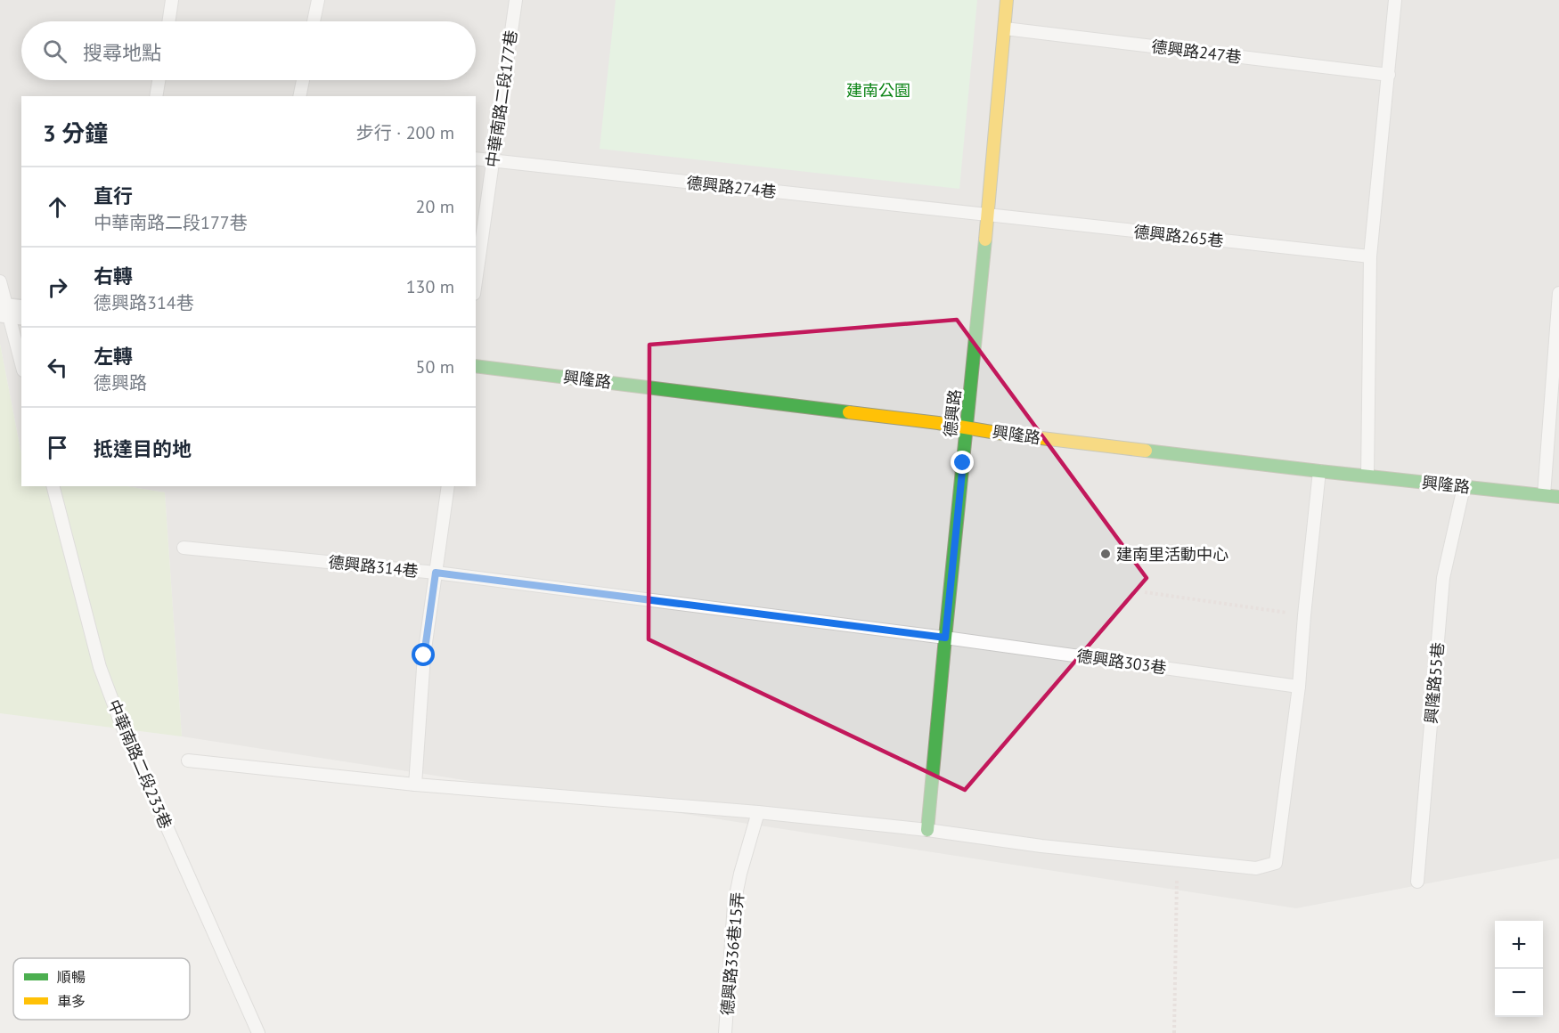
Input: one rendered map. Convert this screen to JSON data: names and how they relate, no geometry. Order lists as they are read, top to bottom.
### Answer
{
  "streets": {
    "street": ["興隆路", "德興路"],
    "lane": [
      "德興路247巷",
      "中華南路二段177巷",
      "德興路274巷",
      "德興路265巷",
      "德興路314巷",
      "德興路303巷",
      "興隆路55巷",
      "中華南路二段233巷",
      "德興路336巷15弄"
    ]
  },
  "crossings": [
    ["德興路247巷", "德興路"],
    ["中華南路二段177巷", "德興路274巷"],
    ["德興路274巷", "德興路265巷"],
    ["德興路274巷", "德興路"],
    ["德興路265巷", "德興路"],
    ["興隆路", "德興路"],
    ["興隆路", "興隆路55巷"],
    ["德興路", "德興路314巷"],
    ["德興路", "德興路303巷"],
    ["德興路314巷", "德興路303巷"]
  ],
  "parks": ["建南公園"],
  "places": ["建南里活動中心"],
  "legend": ["順暢", "車多"],
  "page": {
    "search": "搜尋地點",
    "heading": ["3 分鐘", "步行 · 200 m"],
    "list": [
      ["直行", "中華南路二段177巷", "20 m"],
      ["右轉", "德興路314巷", "130 m"],
      ["左轉", "德興路", "50 m"],
      "抵達目的地"
    ],
    "map_buttons": ["+", "−"]
  }
}
